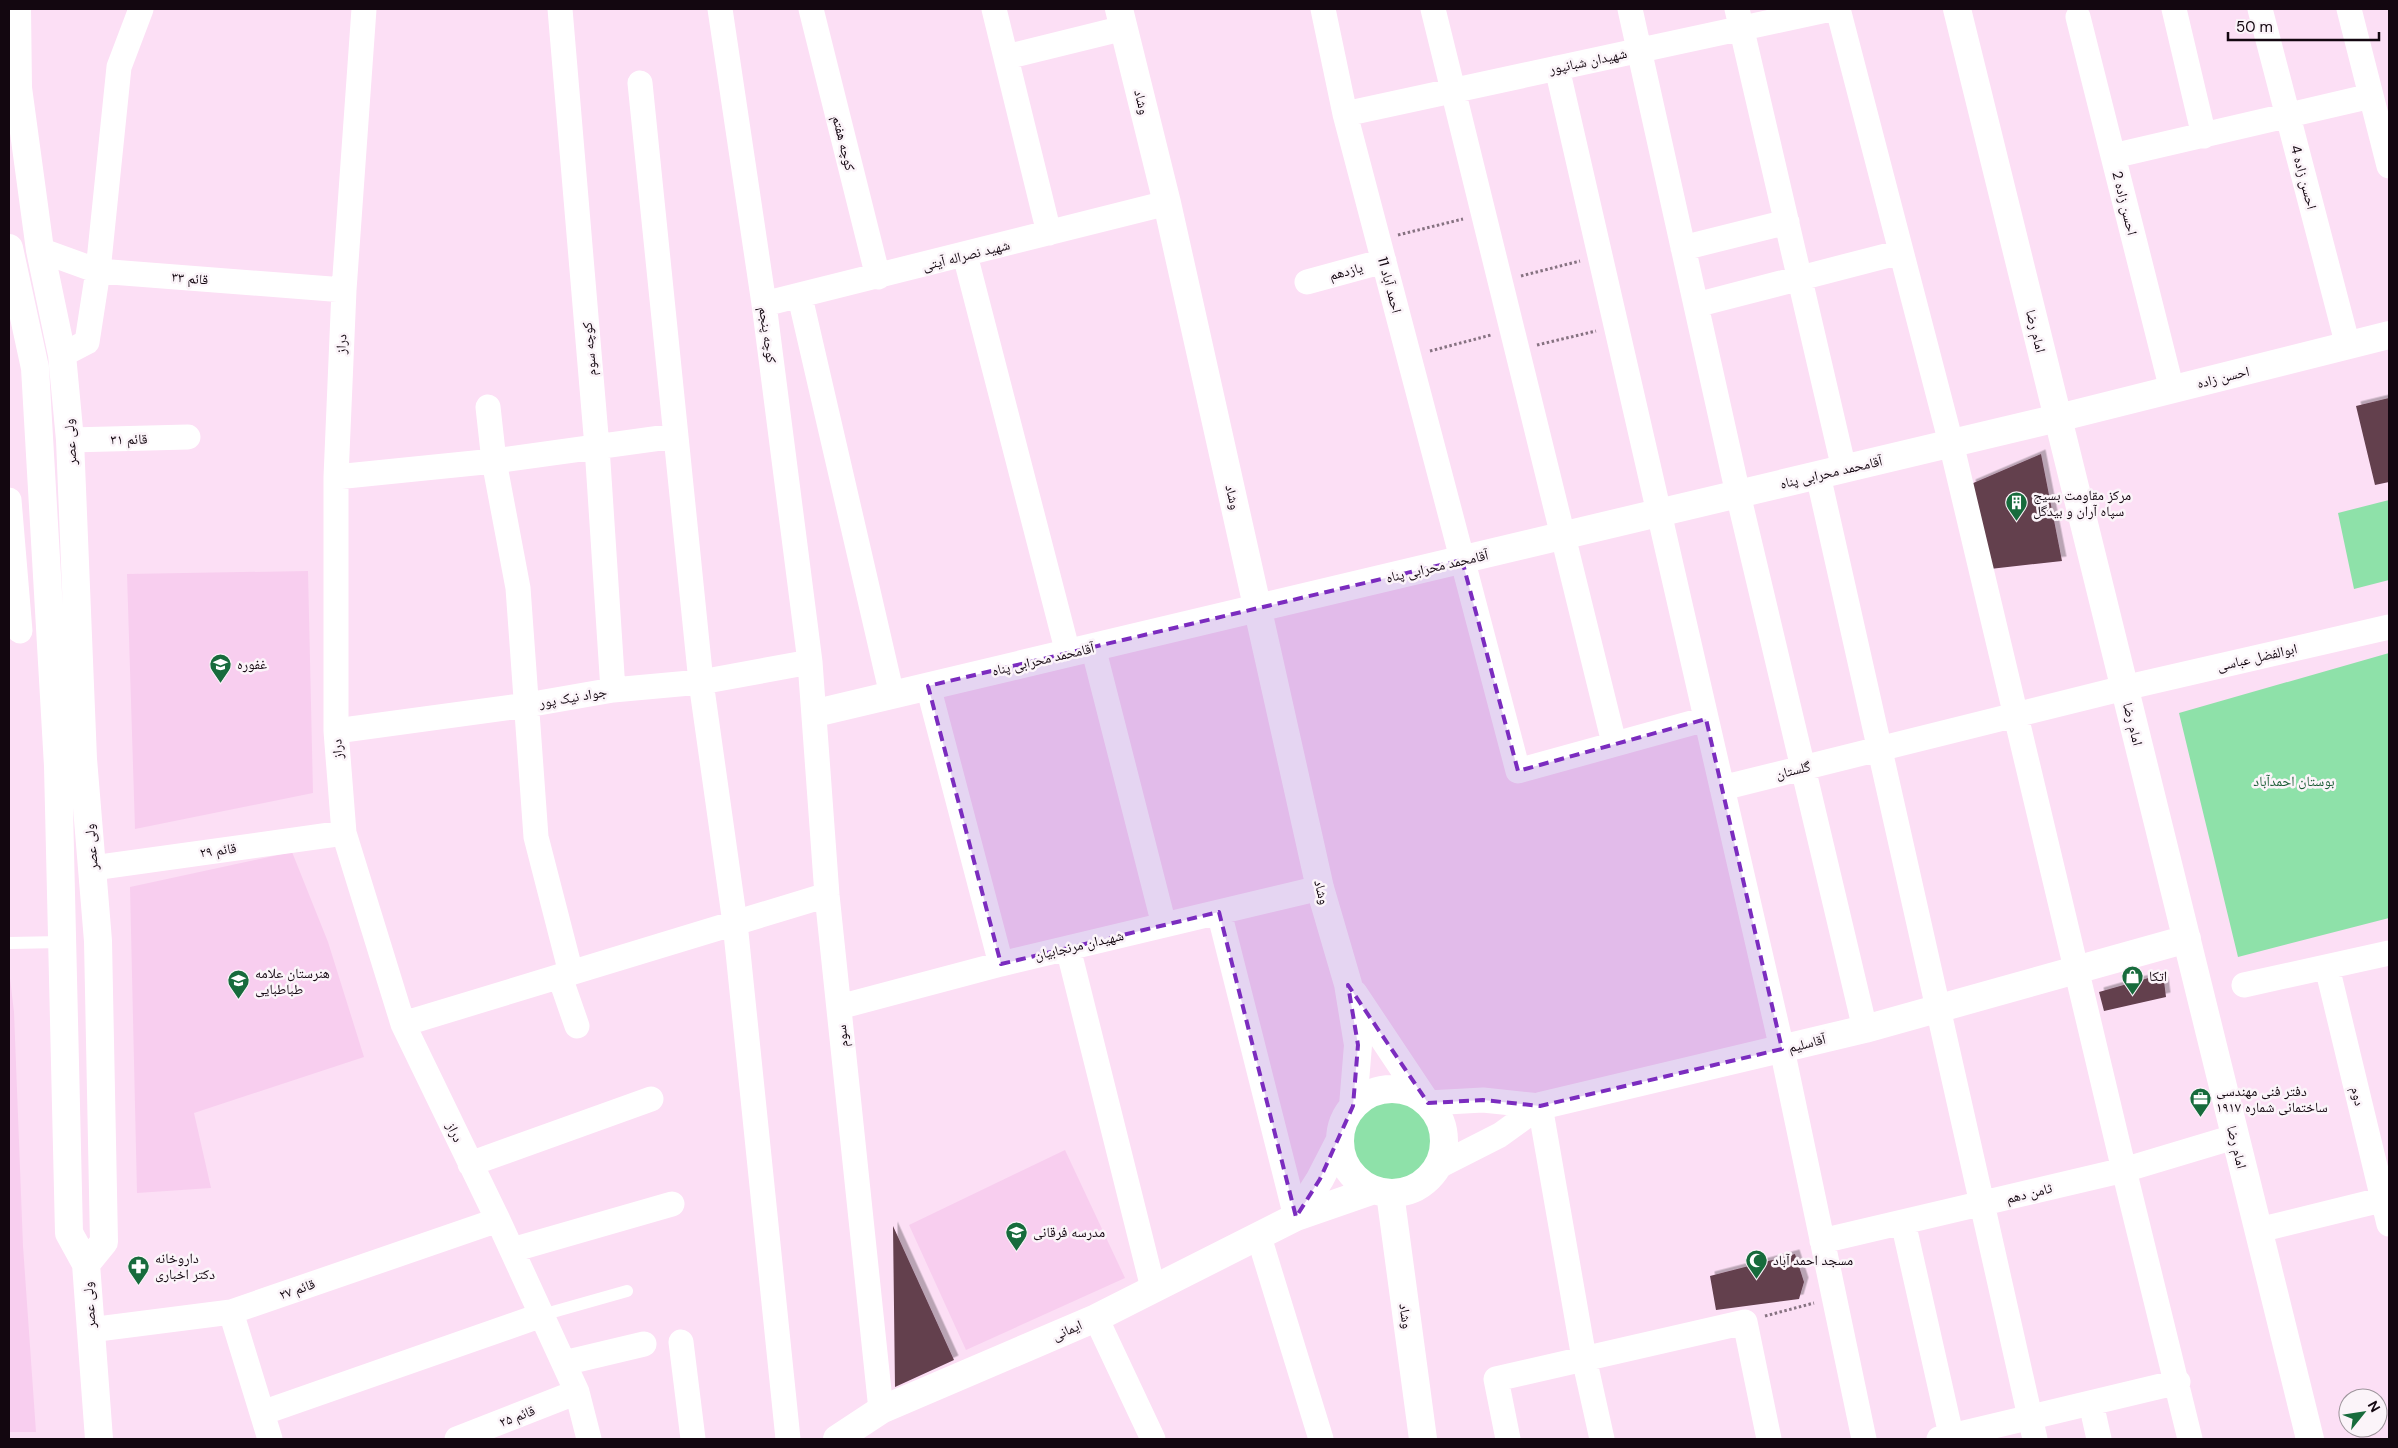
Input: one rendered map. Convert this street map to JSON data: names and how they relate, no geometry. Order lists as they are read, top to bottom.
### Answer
{
  "streets": {
    "street": [
      "شهیدان شبانپور",
      "وشاد",
      "کوچه هفتم",
      "احسن زاده 4",
      "احسن زاده 2",
      "شهید نصراله آیتی",
      "یازدهم",
      "قائم ۳۳",
      "احمد آباد 11",
      "امام رضا",
      "کوچه پنجم",
      "دراز",
      "کوچه سوم",
      "احسن زاده",
      "قائم ۳۱",
      "ولی عصر",
      "آقامحمد محرابی پناه",
      "ابوالفضل عباسی",
      "جواد نیک پور",
      "گلستان",
      "قائم ۲۹",
      "شهیدان مرنجابیان",
      "سوم",
      "آقاسلیم",
      "دوم",
      "ثامن دهم",
      "قائم ۲۷",
      "ایمانی",
      "قائم ۲۵"
    ]
  },
  "crossings": [
    ["شهیدان شبانپور", "احمد آباد 11"],
    ["وشاد", "شهید نصراله آیتی"],
    ["وشاد", "آقامحمد محرابی پناه"],
    ["وشاد", "شهیدان مرنجابیان"],
    ["وشاد", "آقاسلیم"],
    ["وشاد", "ایمانی"],
    ["کوچه هفتم", "شهید نصراله آیتی"],
    ["احسن زاده 4", "احسن زاده"],
    ["احسن زاده 2", "احسن زاده"],
    ["شهید نصراله آیتی", "کوچه پنجم"],
    ["یازدهم", "احمد آباد 11"],
    ["قائم ۳۳", "دراز"],
    ["قائم ۳۳", "ولی عصر"],
    ["احمد آباد 11", "آقامحمد محرابی پناه"],
    ["امام رضا", "احسن زاده"],
    ["امام رضا", "آقامحمد محرابی پناه"],
    ["امام رضا", "ابوالفضل عباسی"],
    ["امام رضا", "گلستان"],
    ["امام رضا", "آقاسلیم"],
    ["امام رضا", "ثامن دهم"],
    ["کوچه پنجم", "جواد نیک پور"],
    ["کوچه پنجم", "سوم"],
    ["دراز", "جواد نیک پور"],
    ["دراز", "قائم ۲۹"],
    ["دراز", "قائم ۲۷"],
    ["دراز", "قائم ۲۵"],
    ["کوچه سوم", "جواد نیک پور"],
    ["احسن زاده", "آقامحمد محرابی پناه"],
    ["قائم ۳۱", "ولی عصر"],
    ["ولی عصر", "قائم ۲۹"],
    ["ولی عصر", "قائم ۲۷"],
    ["آقامحمد محرابی پناه", "سوم"],
    ["ابوالفضل عباسی", "گلستان"],
    ["جواد نیک پور", "سوم"],
    ["شهیدان مرنجابیان", "سوم"],
    ["سوم", "ایمانی"],
    ["آقاسلیم", "ایمانی"]
  ],
  "parks": ["بوستان احمدآباد"],
  "places": {
    "building": ["مرکز مقاومت بسیج سپاه آران و بیدگل"],
    "school or university": ["غفوره", "هنرستان علامه طباطبایی", "مدرسه فرقانی"],
    "shop": ["اتکا"],
    "office": ["دفتر فنی مهندسی ساختمانی شماره ۱۹۱۷"],
    "mosque": ["مسجد احمد آباد"],
    "pharmacy": ["داروخانه دکتر اخباری"]
  },
  "scale_bar": "50 m",
  "north": "top right"
}
